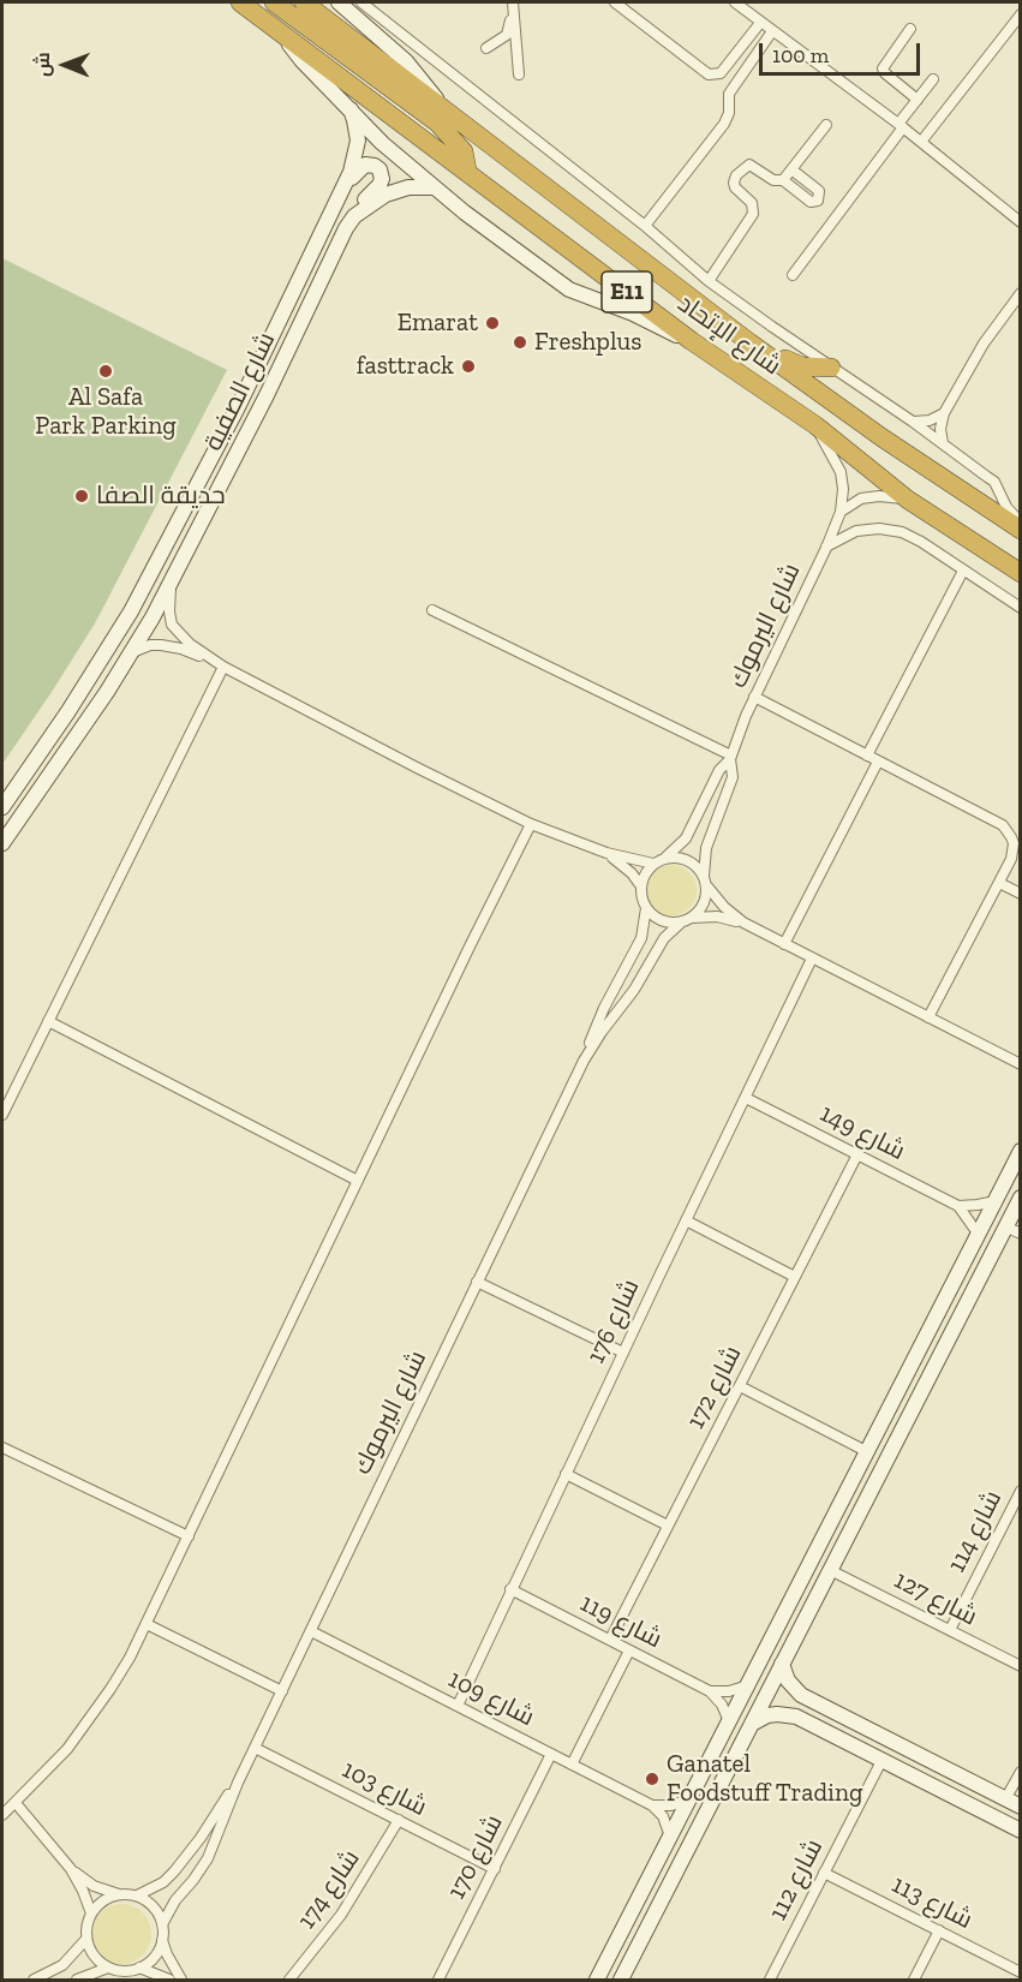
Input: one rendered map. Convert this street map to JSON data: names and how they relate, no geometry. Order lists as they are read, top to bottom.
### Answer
{
  "streets": {
    "highway": ["E11", "شارع الإتحاد"],
    "main road": ["شارع الصفية"],
    "street": [
      "شارع اليرموك",
      "شارع 149",
      "شارع 176",
      "شارع 172",
      "شارع 114",
      "شارع 127",
      "شارع 119",
      "شارع 109",
      "شارع 103",
      "شارع 170",
      "شارع 112",
      "شارع 174",
      "شارع 113"
    ]
  },
  "crossings": [
    ["شارع الإتحاد", "شارع اليرموك"],
    ["شارع اليرموك", "شارع 109"],
    ["شارع اليرموك", "شارع 103"],
    ["شارع 149", "شارع 176"],
    ["شارع 149", "شارع 172"],
    ["شارع 176", "شارع 119"],
    ["شارع 176", "شارع 109"],
    ["شارع 172", "شارع 119"],
    ["شارع 114", "شارع 127"],
    ["شارع 109", "شارع 170"],
    ["شارع 103", "شارع 170"],
    ["شارع 103", "شارع 174"],
    ["شارع 112", "شارع 113"]
  ],
  "places": [
    "Emarat",
    "Freshplus",
    "fasttrack",
    "Al Safa Park Parking",
    "حديقة الصفا",
    "Ganatel Foodstuff Trading"
  ],
  "scale_bar": "100 m",
  "north": "left"
}
